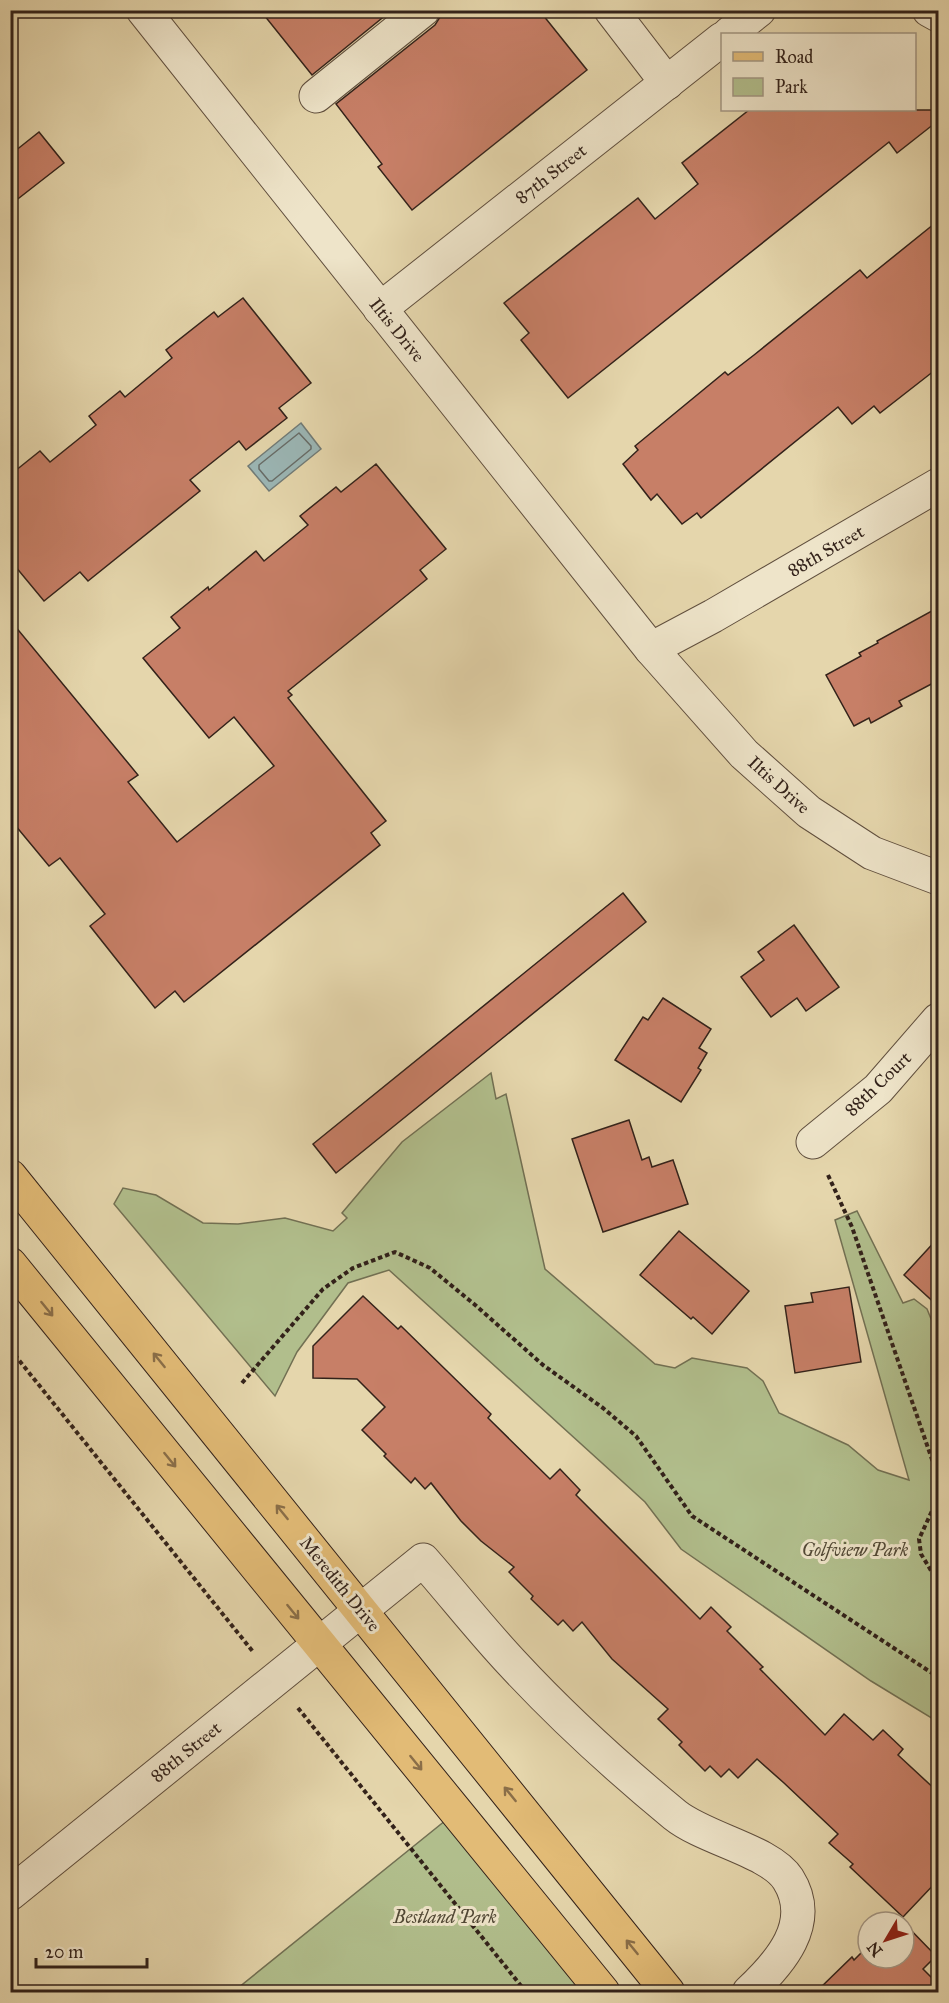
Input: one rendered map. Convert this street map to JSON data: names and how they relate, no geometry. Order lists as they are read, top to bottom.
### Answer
{
  "streets": {
    "main road": ["Meredith Drive"],
    "street": [
      "87th Street",
      "Iltis Drive",
      "88th Street",
      "88th Court"
    ]
  },
  "crossings": [
    ["87th Street", "Iltis Drive"],
    ["Iltis Drive", "88th Street"],
    ["88th Street", "Meredith Drive"]
  ],
  "parks": ["Golfview Park", "Bestland Park"],
  "legend": ["Road", "Park"],
  "scale_bar": "20 m",
  "north": "bottom left"
}
